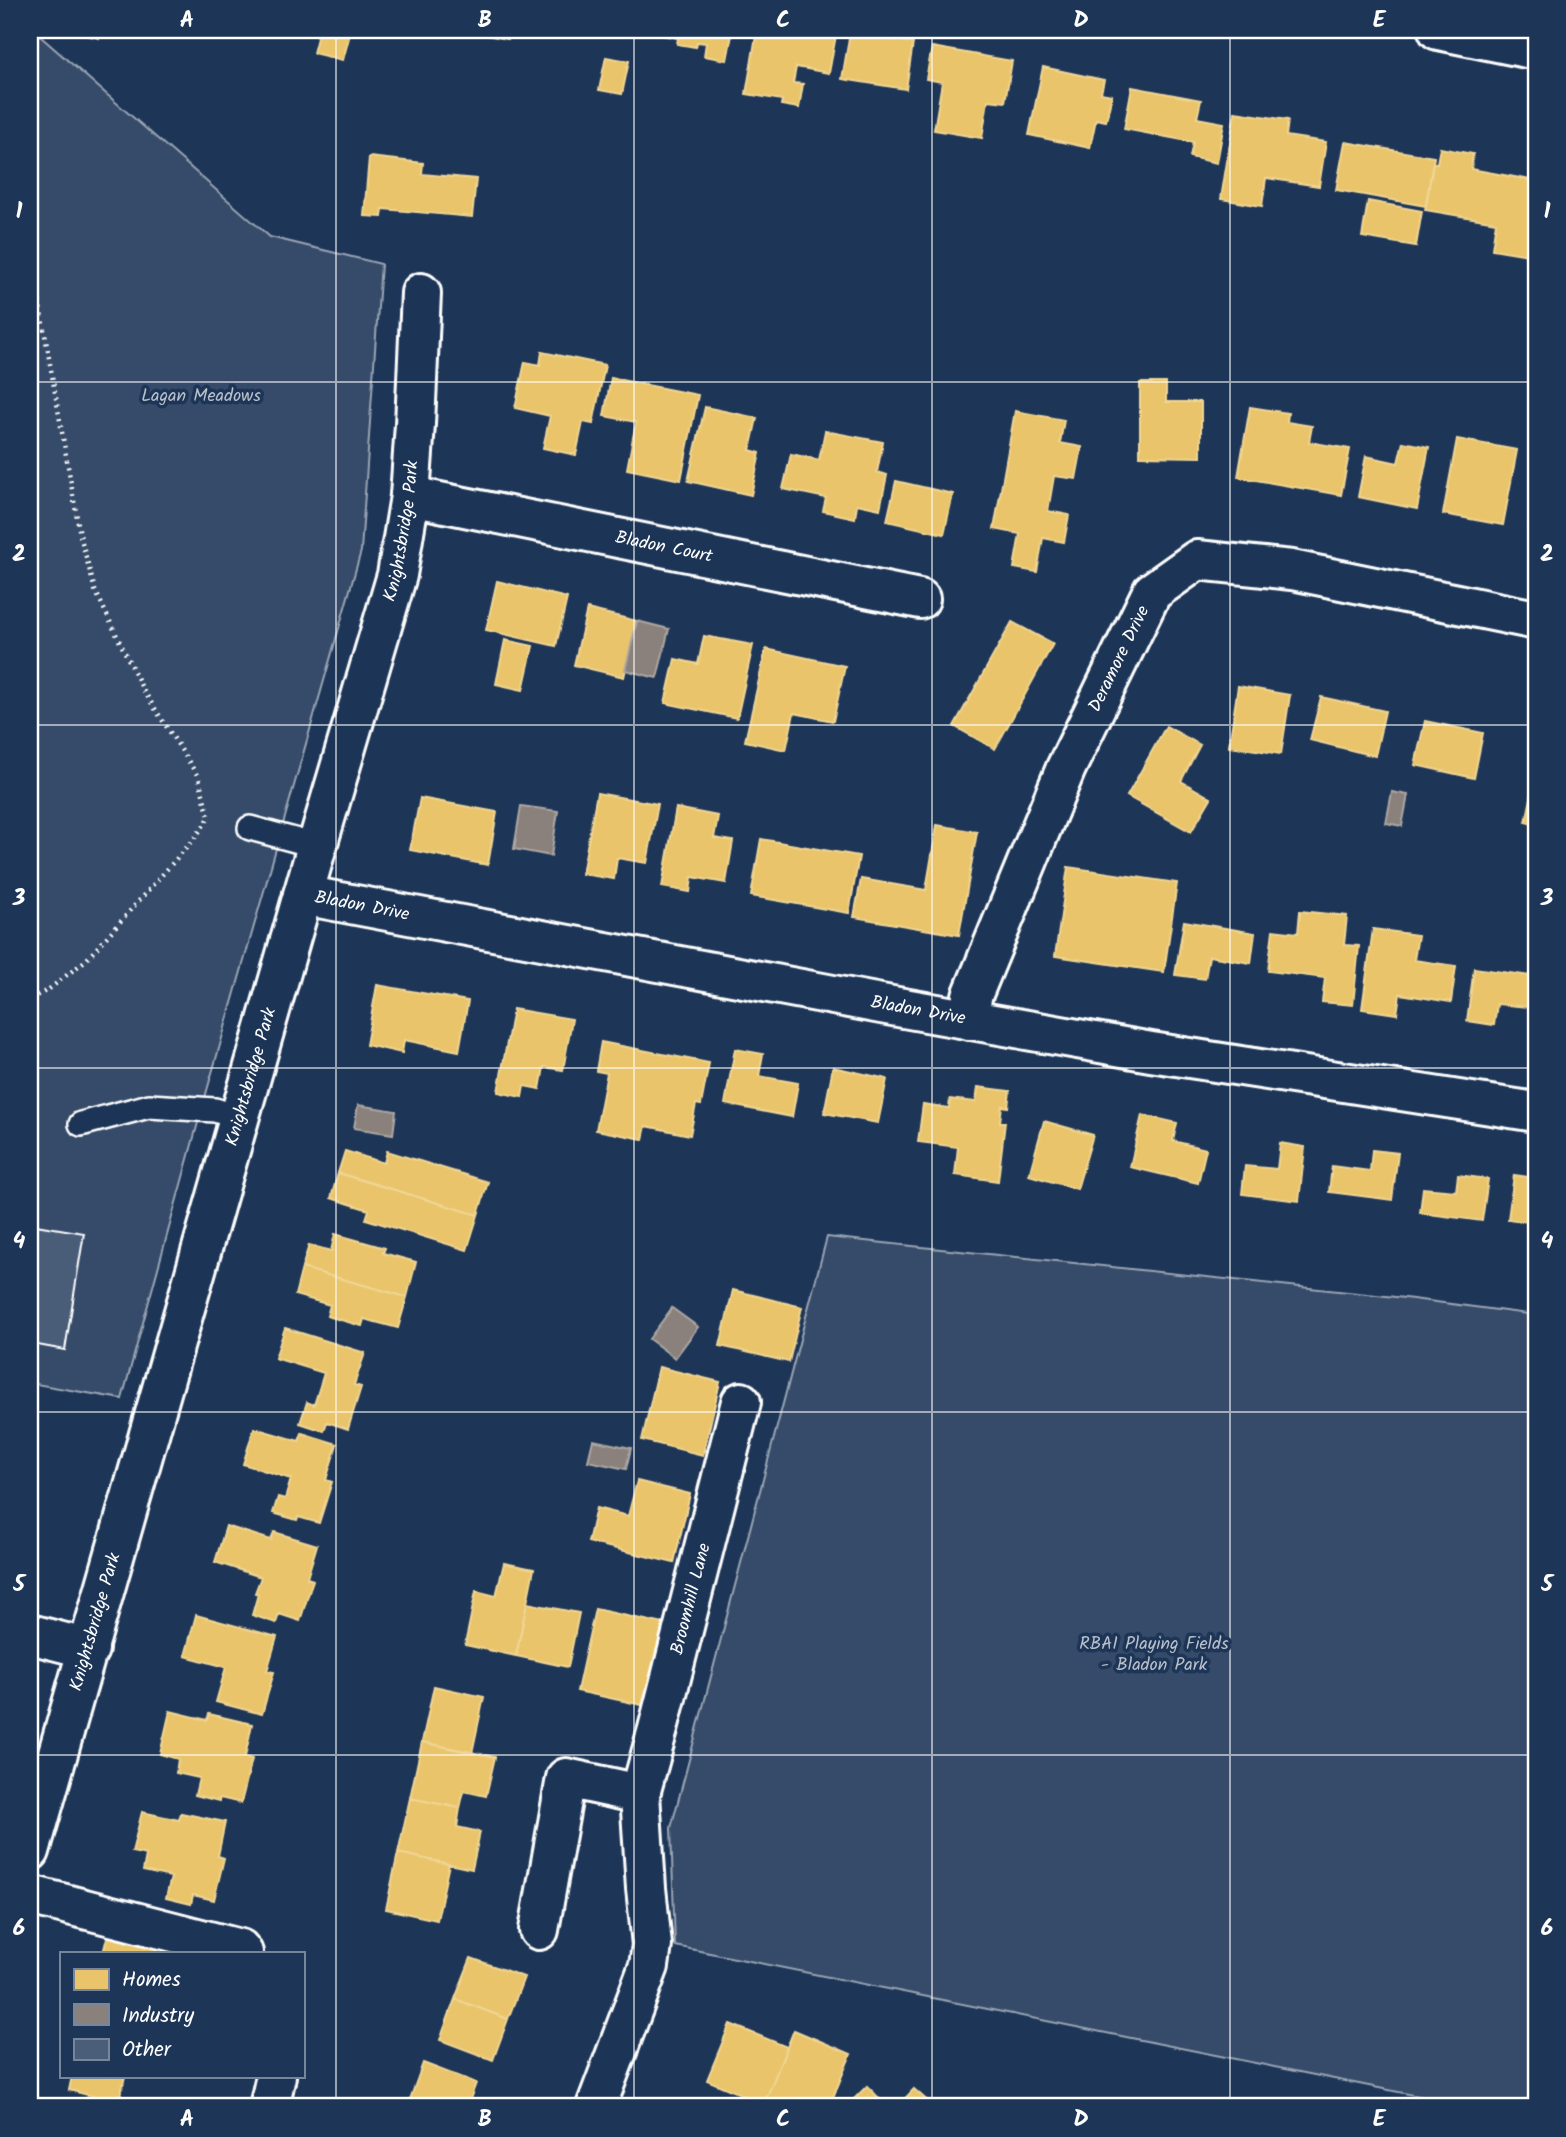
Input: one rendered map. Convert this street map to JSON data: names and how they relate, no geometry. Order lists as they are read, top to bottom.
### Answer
{
  "streets": {
    "street": [
      "Knightsbridge Park",
      "Bladon Court",
      "Deramore Drive",
      "Bladon Drive",
      "Broomhill Lane"
    ]
  },
  "crossings": [
    ["Knightsbridge Park", "Bladon Court"],
    ["Knightsbridge Park", "Bladon Drive"],
    ["Deramore Drive", "Bladon Drive"]
  ],
  "parks": ["Lagan Meadows", "RBAI Playing Fields - Bladon Park"],
  "legend": ["Homes", "Industry", "Other"],
  "grid": {
    "columns": [
      "A",
      "B",
      "C",
      "D",
      "E"
    ],
    "rows": [
      "1",
      "2",
      "3",
      "4",
      "5",
      "6"
    ]
  }
}
